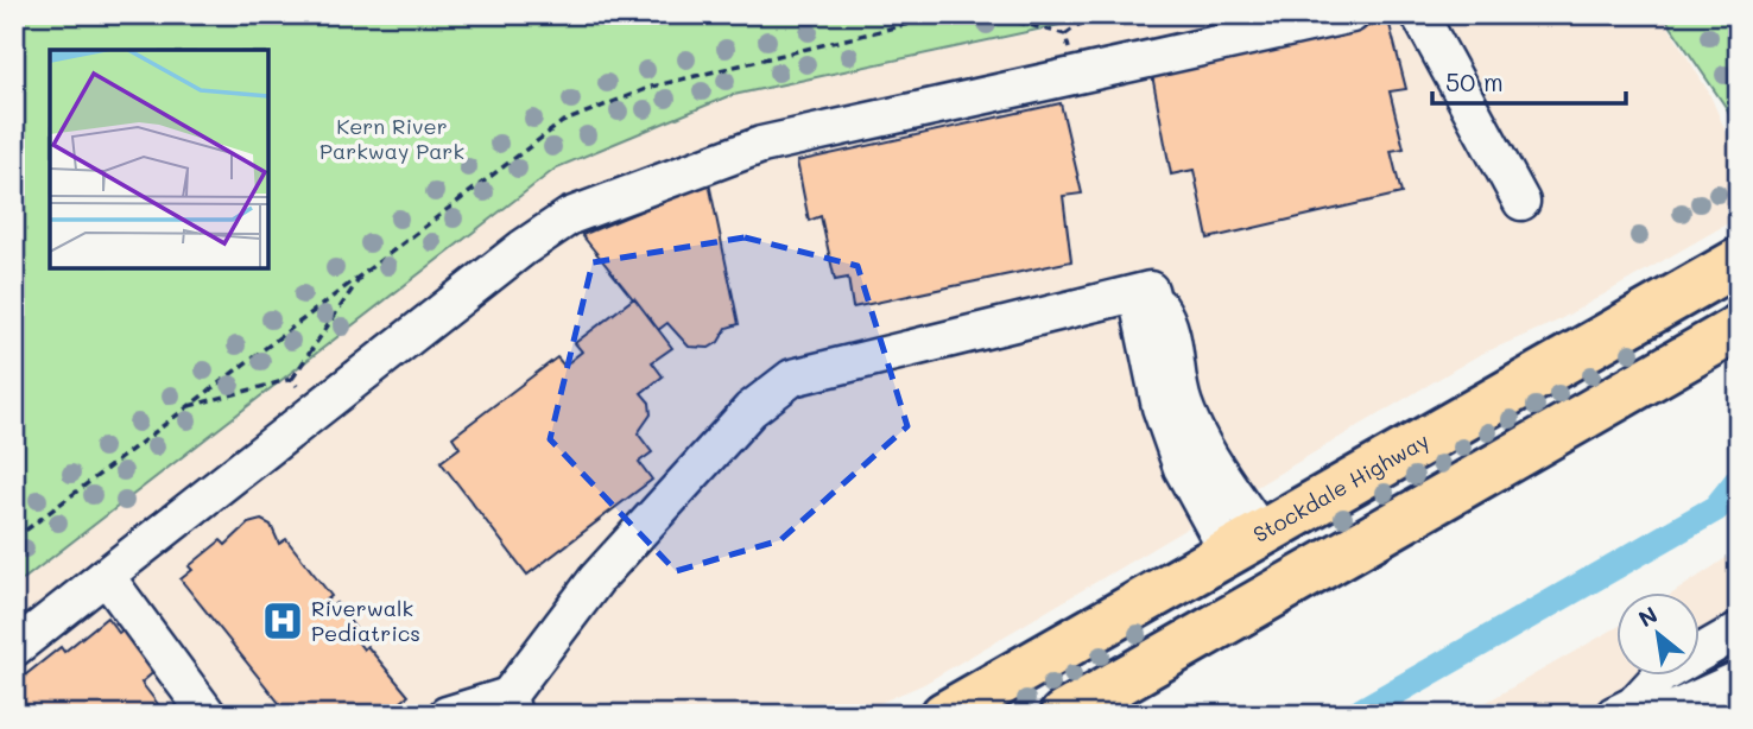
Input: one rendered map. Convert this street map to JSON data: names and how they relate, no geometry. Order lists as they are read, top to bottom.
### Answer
{
  "streets": {
    "main road": ["Stockdale Highway"]
  },
  "parks": ["Kern River Parkway Park"],
  "places": {
    "hospital": ["Riverwalk Pediatrics"]
  },
  "scale_bar": "50 m",
  "north": "top left"
}
